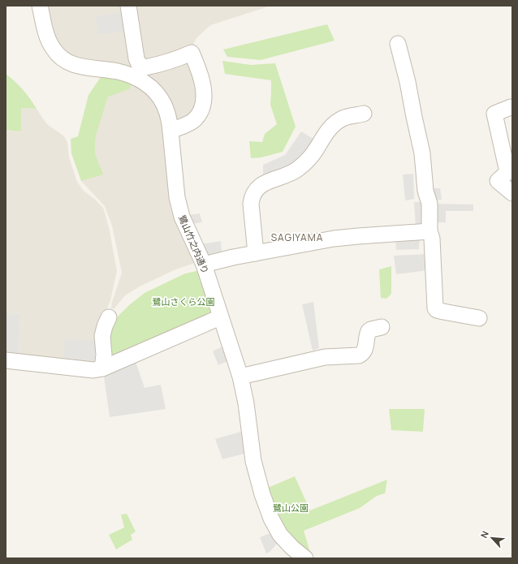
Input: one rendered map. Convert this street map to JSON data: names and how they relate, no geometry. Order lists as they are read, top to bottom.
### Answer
{
  "streets": {
    "street": ["鷺山竹之内通り"]
  },
  "districts": ["SAGIYAMA"],
  "parks": ["鷺山さくら公園", "鷺山公園"],
  "north": "top left"
}
